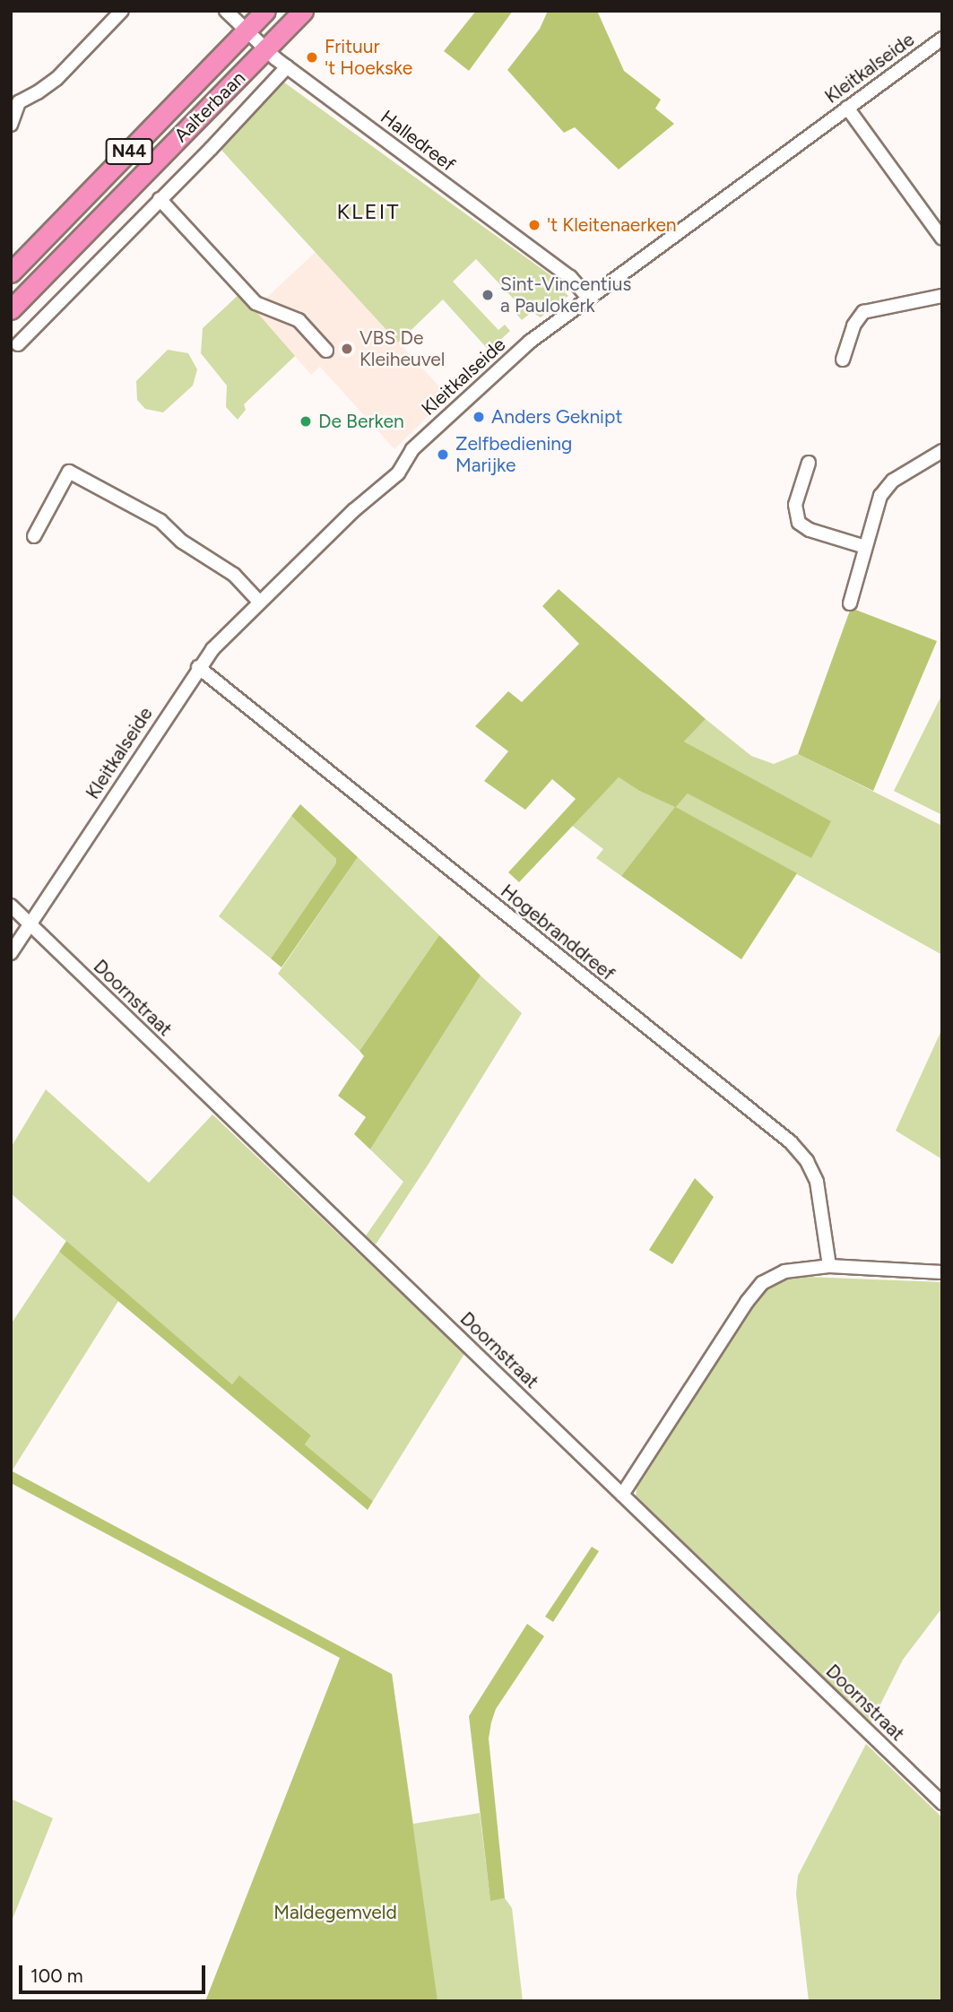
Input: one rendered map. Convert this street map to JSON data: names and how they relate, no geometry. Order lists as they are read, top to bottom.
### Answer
{
  "streets": {
    "highway": ["Aalterbaan", "N44"],
    "street": [
      "Kleitkalseide",
      "Halledreef",
      "Hogebranddreef",
      "Doornstraat"
    ]
  },
  "crossings": [
    ["Kleitkalseide", "Halledreef"],
    ["Kleitkalseide", "Hogebranddreef"],
    ["Kleitkalseide", "Doornstraat"],
    ["Aalterbaan", "Halledreef"]
  ],
  "districts": ["KLEIT"],
  "parks": ["Maldegemveld"],
  "places": [
    "Frituur 't Hoekske",
    "'t Kleitenaerken",
    "Sint-Vincentius a Paulokerk",
    "VBS De Kleiheuvel",
    "Anders Geknipt",
    "De Berken",
    "Zelfbediening Marijke"
  ],
  "scale_bar": "100 m"
}
